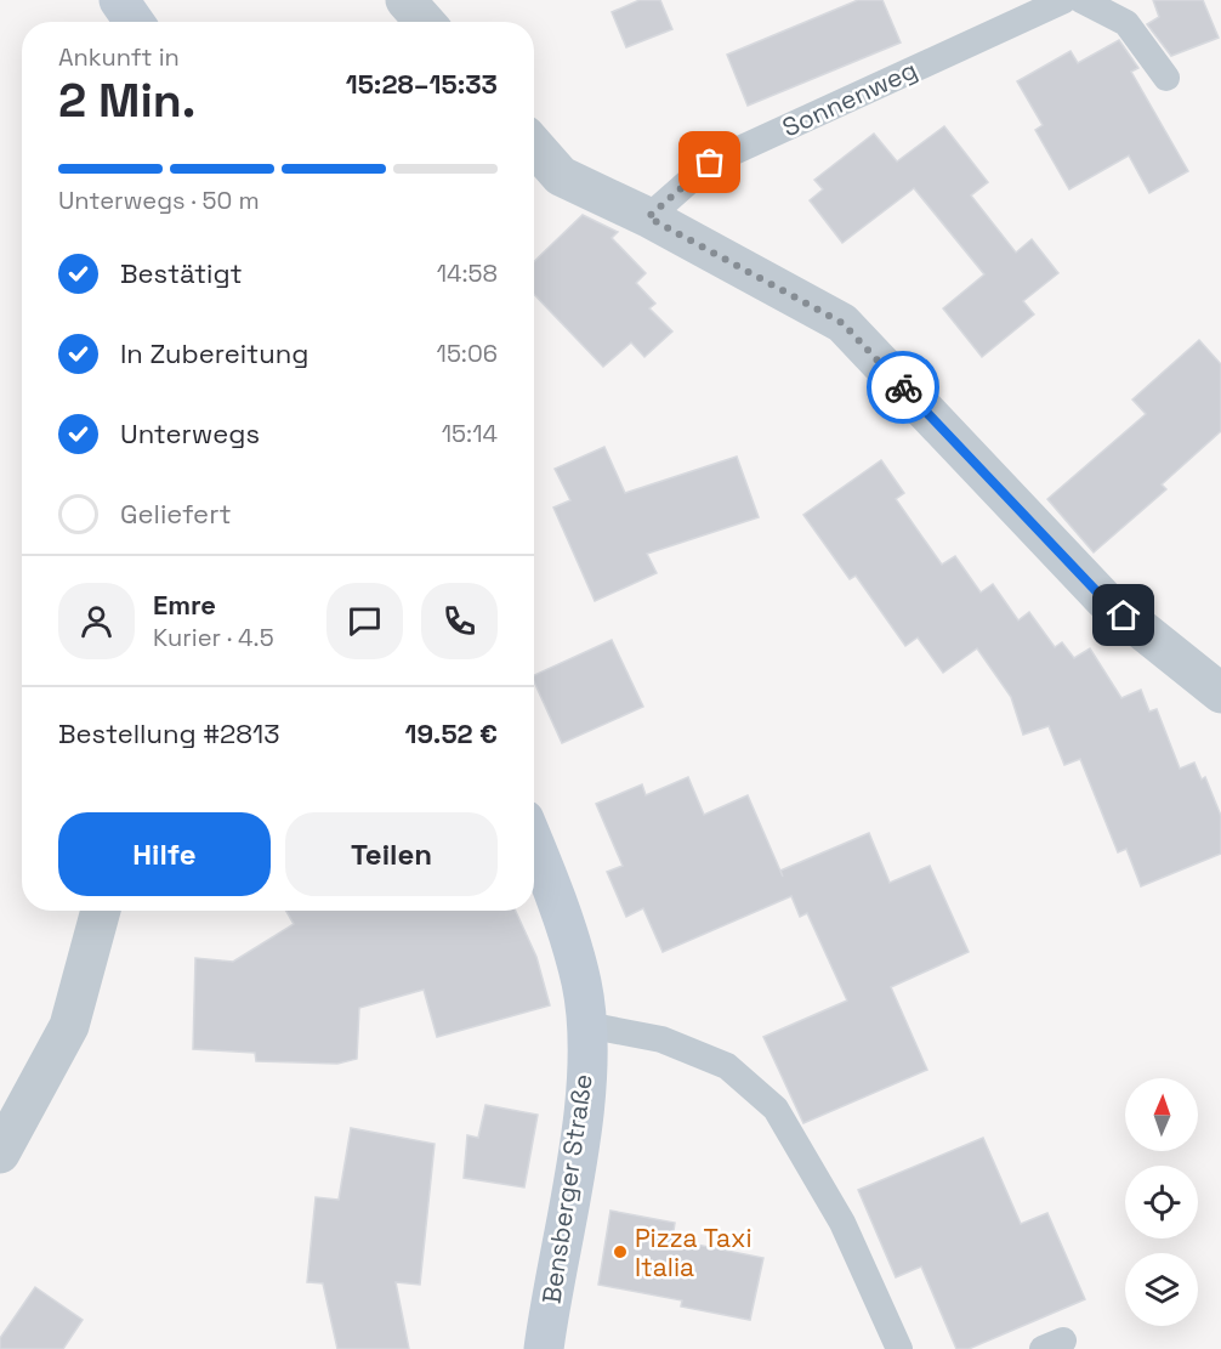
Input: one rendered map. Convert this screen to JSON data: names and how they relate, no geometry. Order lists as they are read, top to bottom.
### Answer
{
  "streets": {
    "main road": ["Bensberger Straße"],
    "lane": ["Sonnenweg"]
  },
  "places": ["Pizza Taxi Italia"],
  "north": "top",
  "page": {
    "heading": ["2 Min.", "Ankunft in", "15:28–15:33"],
    "panel": [
      "Emre",
      "Kurier · 4.5",
      "Bestellung #2813",
      "19.52 €"
    ],
    "bar": "Unterwegs · 50 m",
    "list": [
      ["Bestätigt", "14:58"],
      ["In Zubereitung", "15:06"],
      ["Unterwegs", "15:14"],
      "Geliefert"
    ],
    "buttons": ["Hilfe", "Teilen"]
  }
}
